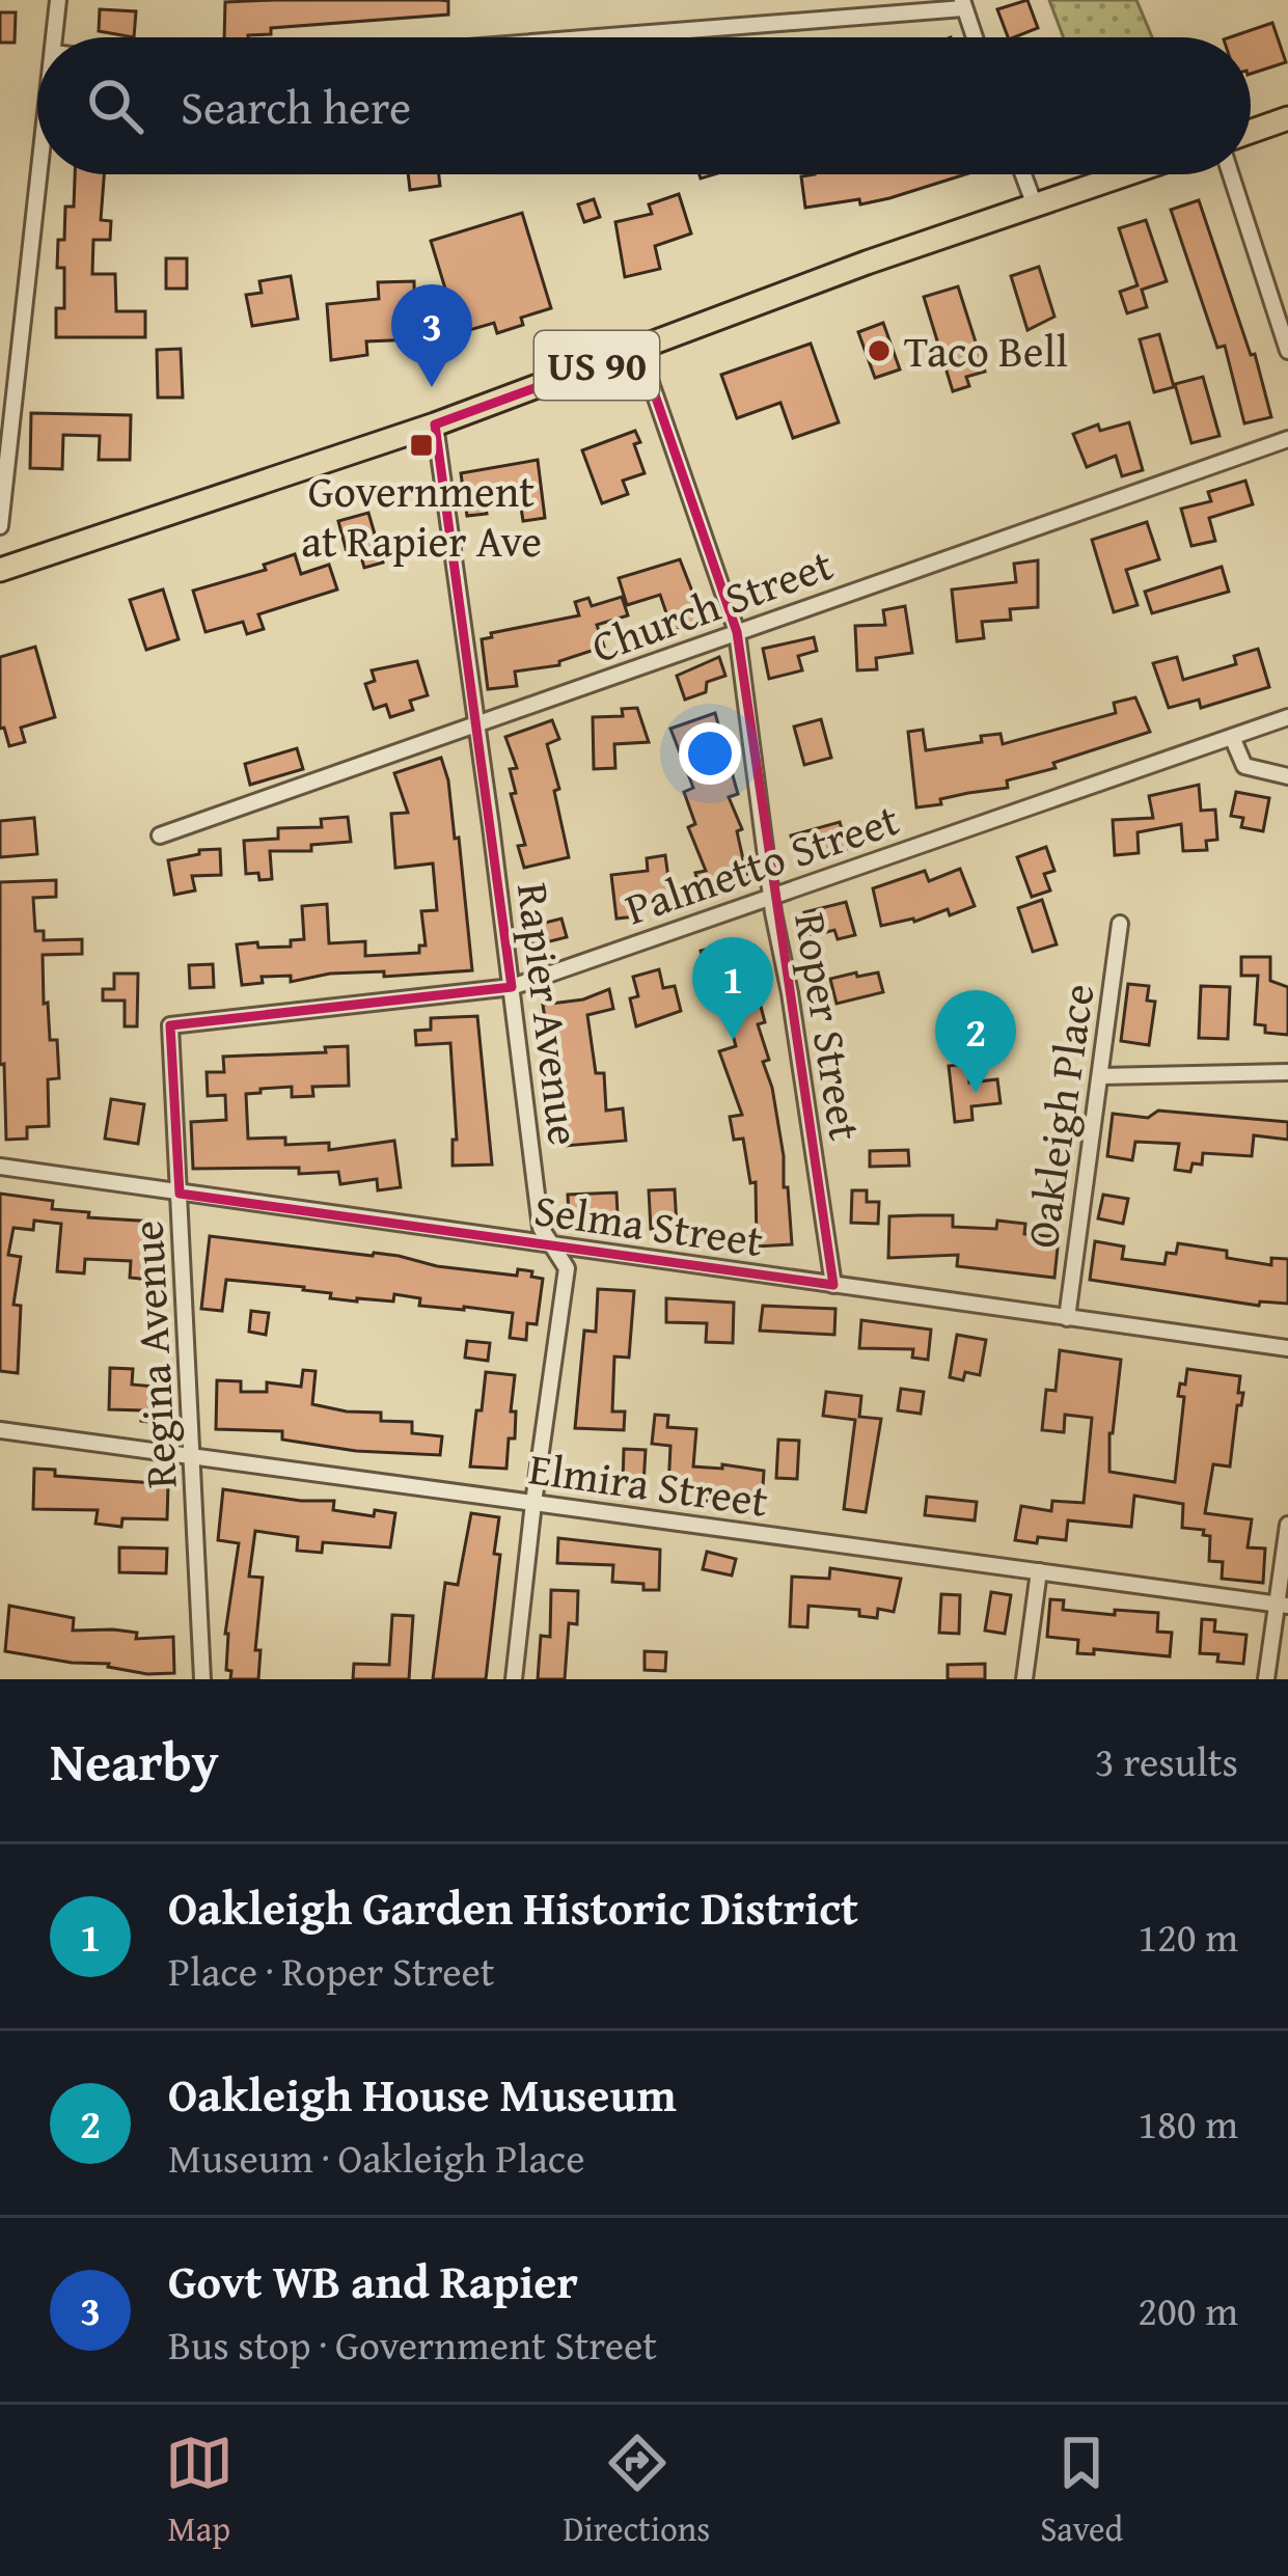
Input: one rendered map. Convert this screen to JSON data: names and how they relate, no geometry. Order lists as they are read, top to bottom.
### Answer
{
  "streets": {
    "main road": ["US 90"],
    "street": [
      "Church Street",
      "Palmetto Street",
      "Rapier Avenue",
      "Roper Street",
      "Oakleigh Place",
      "Selma Street",
      "Regina Avenue",
      "Elmira Street"
    ]
  },
  "crossings": [
    ["US 90", "Rapier Avenue"],
    ["US 90", "Roper Street"],
    ["Church Street", "Rapier Avenue"],
    ["Church Street", "Roper Street"],
    ["Palmetto Street", "Rapier Avenue"],
    ["Palmetto Street", "Roper Street"],
    ["Palmetto Street", "Regina Avenue"],
    ["Rapier Avenue", "Selma Street"],
    ["Rapier Avenue", "Elmira Street"],
    ["Roper Street", "Selma Street"],
    ["Oakleigh Place", "Selma Street"],
    ["Selma Street", "Regina Avenue"],
    ["Regina Avenue", "Elmira Street"]
  ],
  "places": {
    "other": ["Taco Bell"],
    "transit": ["Government at Rapier Ave"]
  },
  "page": {
    "search": "Search here",
    "pins": ["3", "1", "2"],
    "heading": ["Nearby", "3 results"],
    "list": [
      {
        "mark": "1",
        "name": "Oakleigh Garden Historic District",
        "note": "Place · Roper Street",
        "value": "120 m"
      },
      {
        "mark": "2",
        "name": "Oakleigh House Museum",
        "note": "Museum · Oakleigh Place",
        "value": "180 m"
      },
      {
        "mark": "3",
        "name": "Govt WB and Rapier",
        "note": "Bus stop · Government Street",
        "value": "200 m"
      }
    ],
    "nav": ["Map", "Directions", "Saved"]
  }
}
